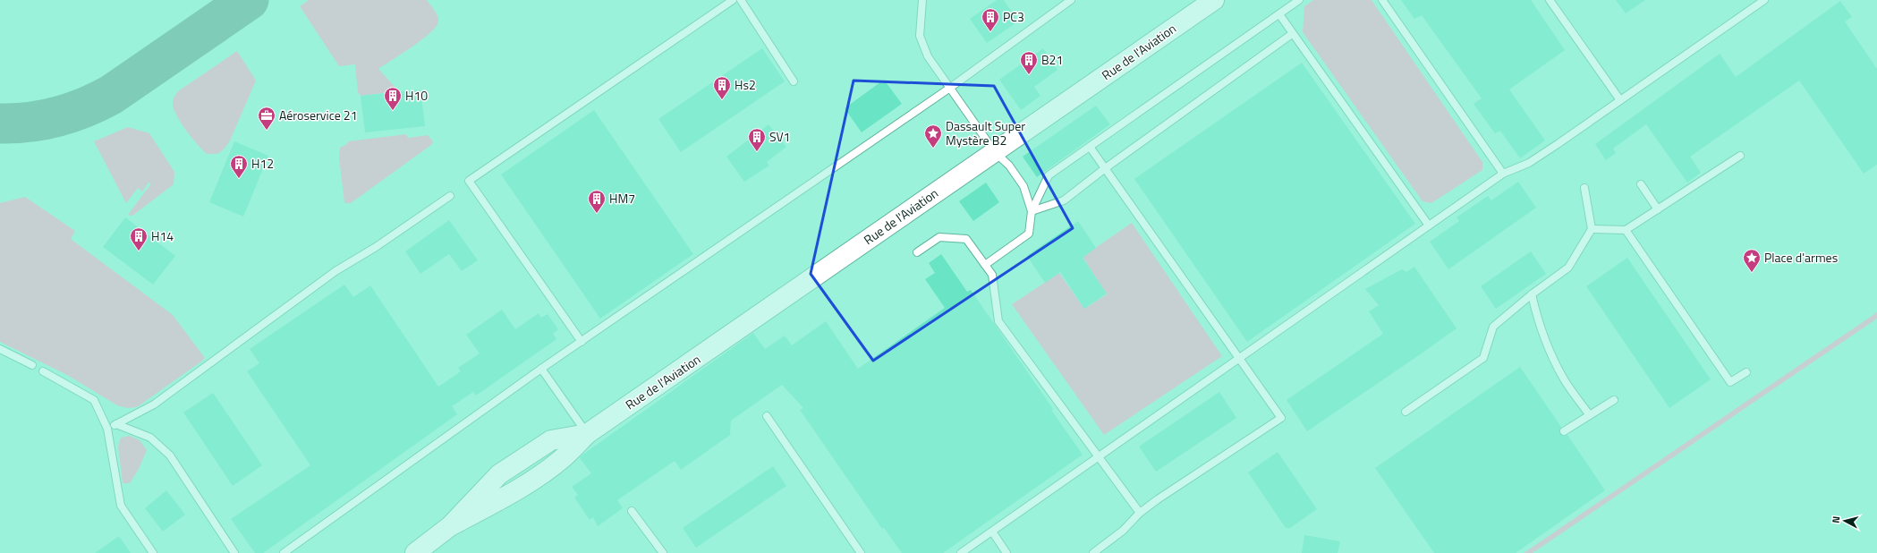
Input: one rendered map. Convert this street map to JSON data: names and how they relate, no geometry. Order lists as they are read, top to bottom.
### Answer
{
  "streets": {
    "street": ["Rue de l'Aviation"]
  },
  "places": {
    "building": [
      "PC3",
      "B21",
      "Hs2",
      "H10",
      "SV1",
      "H12",
      "HM7",
      "H14"
    ],
    "office": ["Aéroservice 21"],
    "place": ["Dassault Super Mystère B2", "Place d'armes"]
  },
  "north": "left"
}
